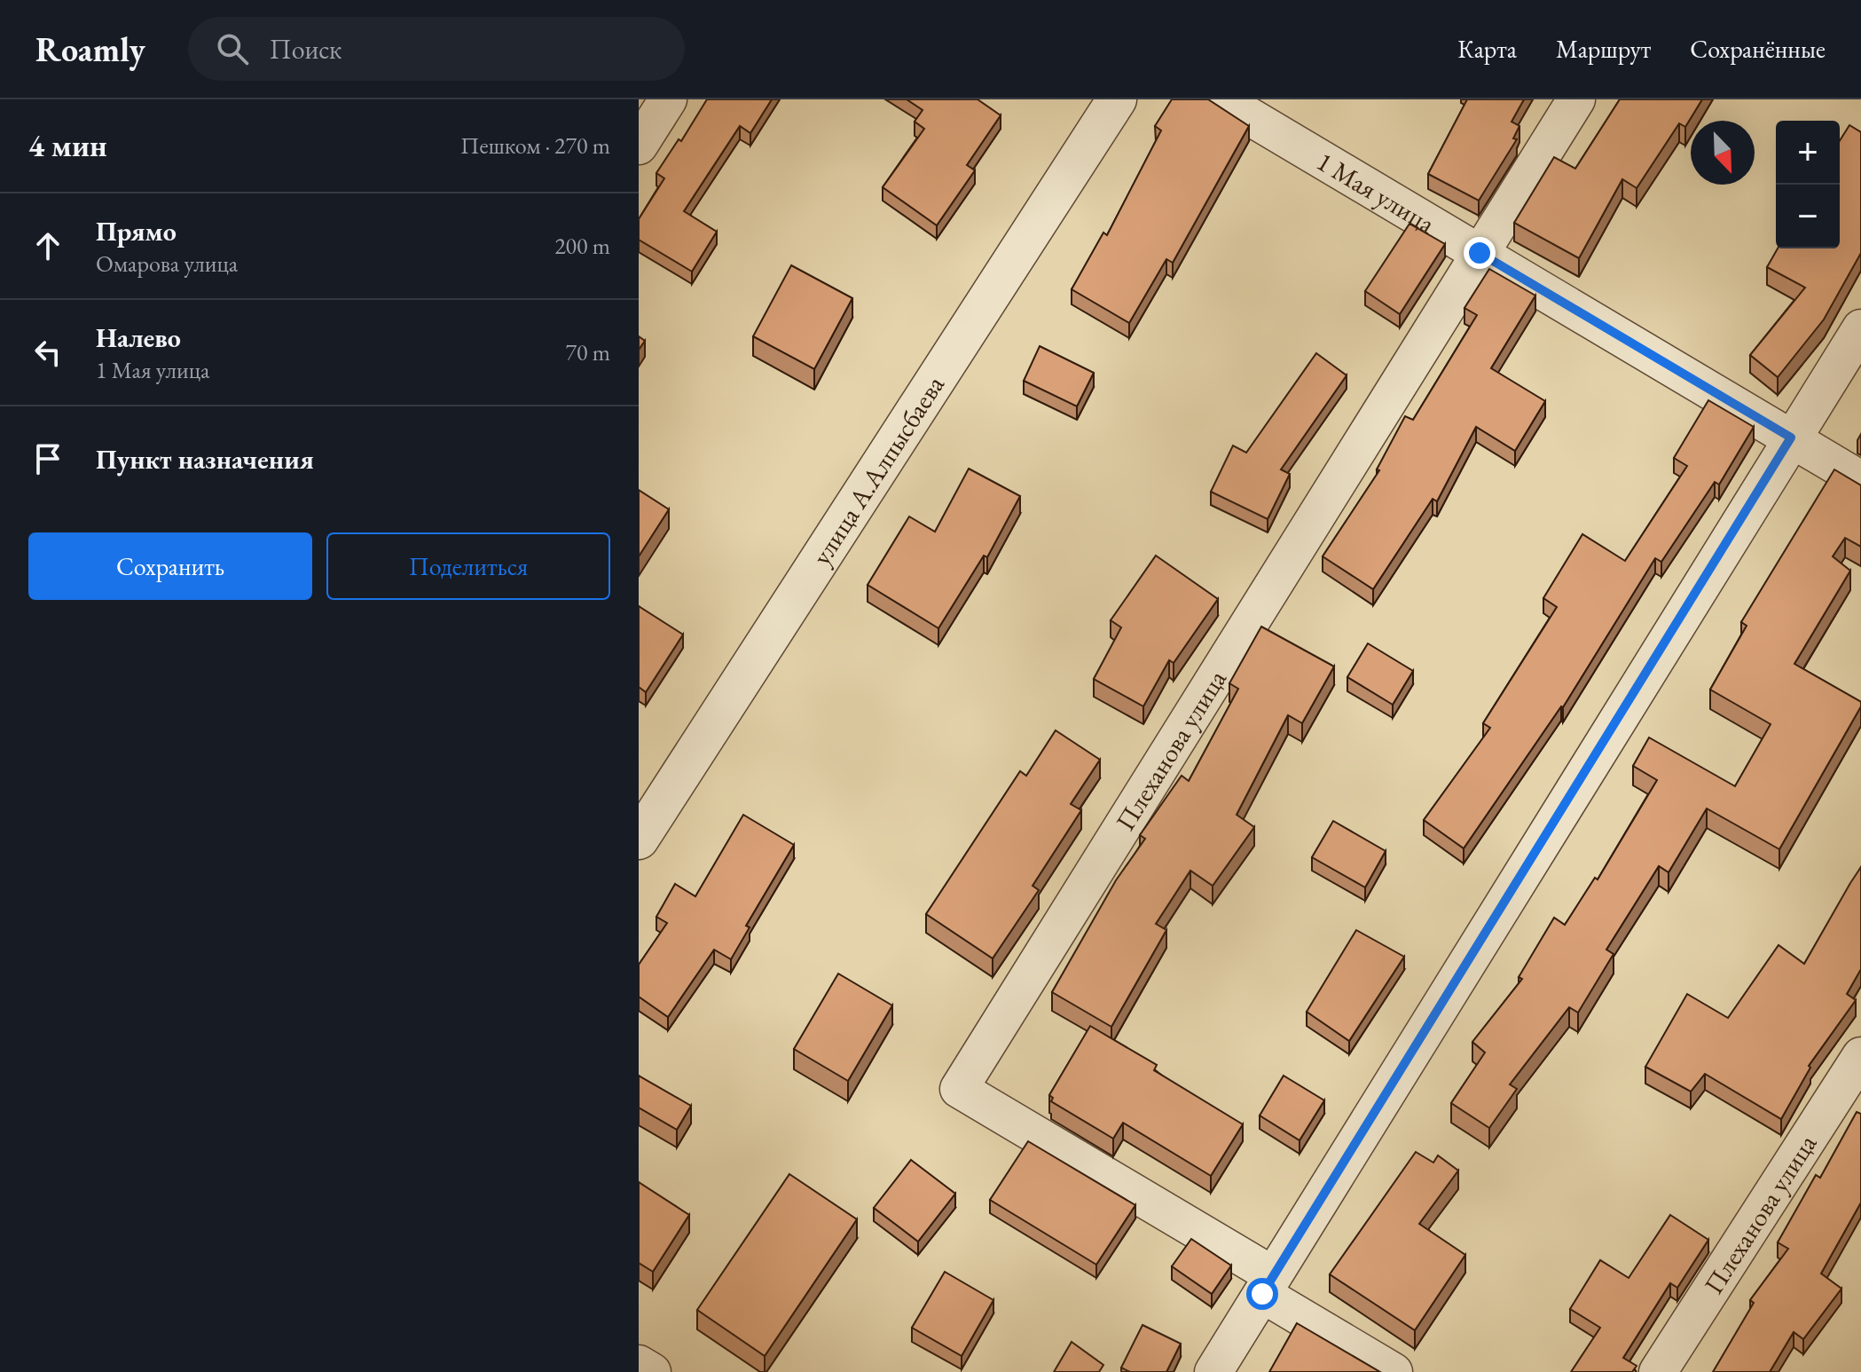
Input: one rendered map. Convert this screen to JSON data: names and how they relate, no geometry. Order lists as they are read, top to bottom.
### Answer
{
  "streets": {
    "street": ["1 Мая улица", "улица А.Алпысбаева", "Плеханова улица"]
  },
  "crossings": [
    ["1 Мая улица", "Плеханова улица"]
  ],
  "north": "bottom right",
  "page": {
    "header": "Roamly",
    "search": "Поиск",
    "nav": ["Карта", "Маршрут", "Сохранённые"],
    "heading": ["4 мин", "Пешком · 270 m"],
    "map_buttons": ["+", "−"],
    "list": [
      ["Прямо", "Омарова улица", "200 m"],
      ["Налево", "1 Мая улица", "70 m"],
      "Пункт назначения"
    ],
    "buttons": ["Сохранить", "Поделиться"]
  }
}
